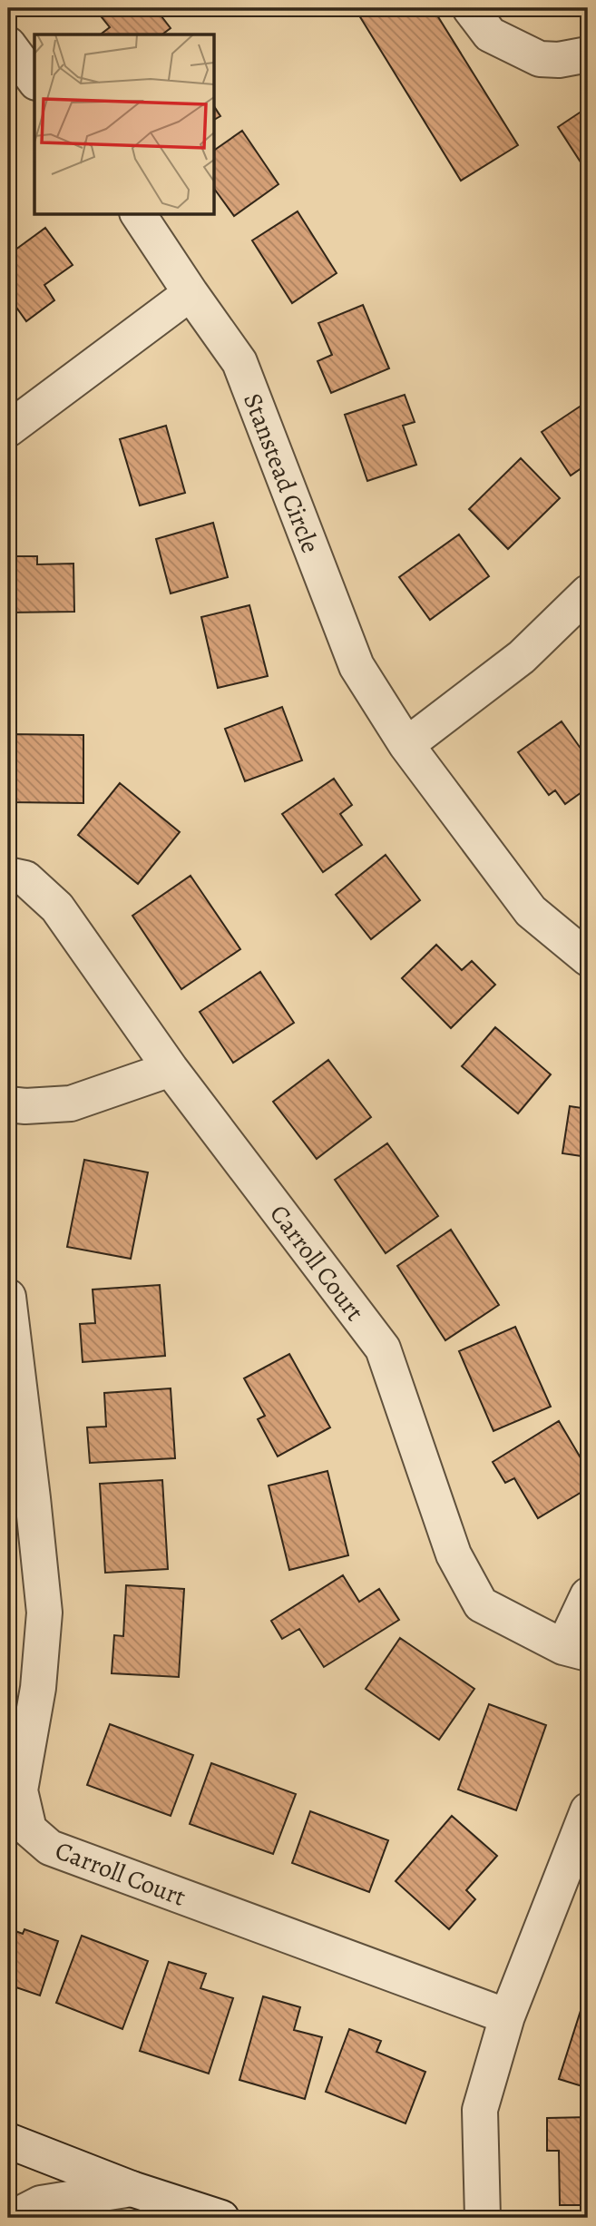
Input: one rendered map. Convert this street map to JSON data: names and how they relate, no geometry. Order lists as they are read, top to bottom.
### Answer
{
  "streets": {
    "street": ["Stanstead Circle", "Carroll Court"]
  }
}
